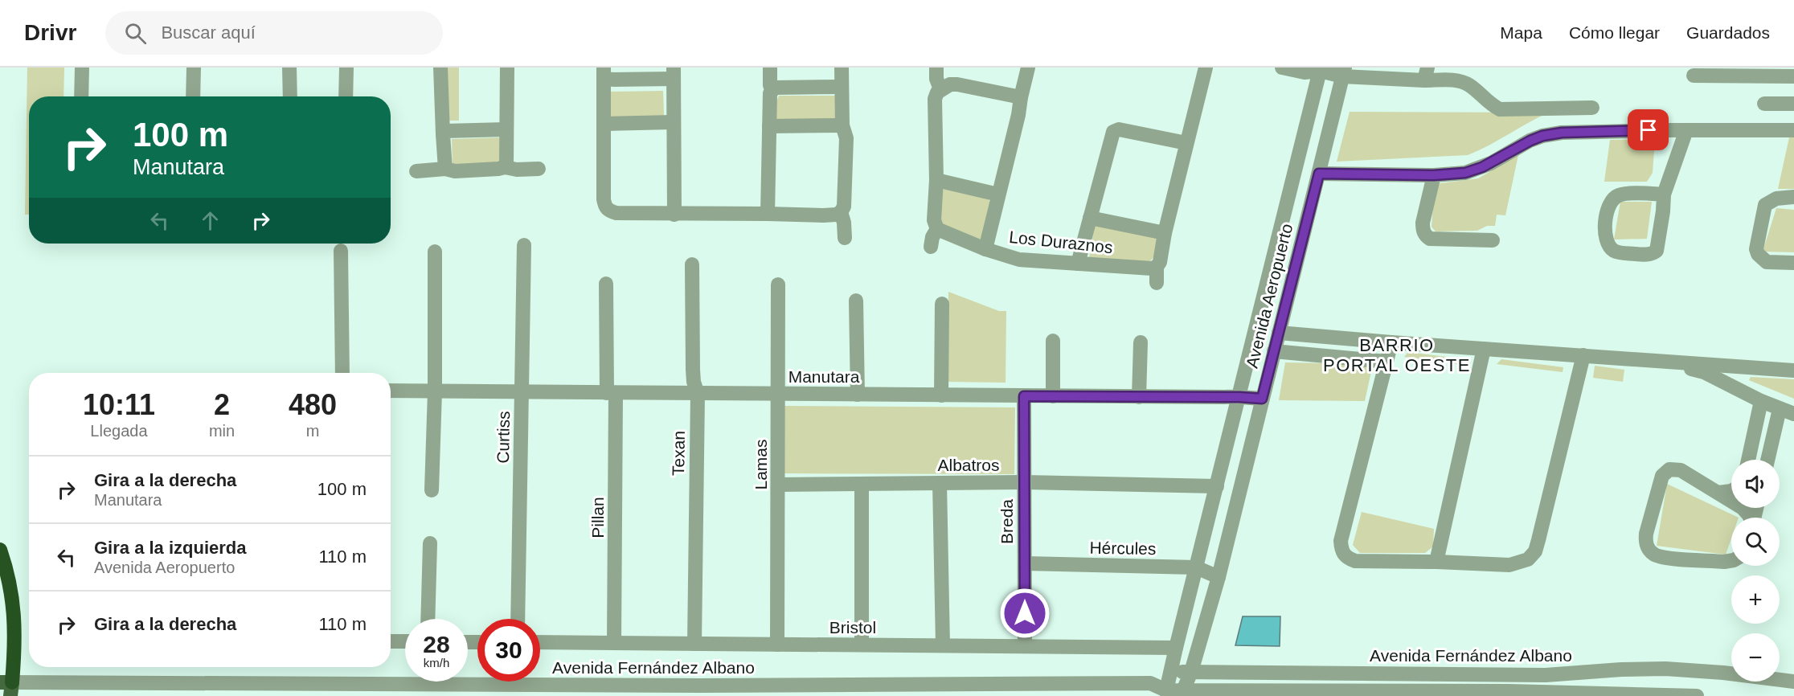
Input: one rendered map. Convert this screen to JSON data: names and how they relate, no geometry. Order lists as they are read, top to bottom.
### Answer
{
  "streets": {
    "street": [
      "Los Duraznos",
      "Avenida Aeropuerto",
      "Manutara",
      "Curtiss",
      "Texan",
      "Lamas",
      "Albatros",
      "Pillan",
      "Breda",
      "Hércules",
      "Bristol",
      "Avenida Fernández Albano"
    ]
  },
  "crossings": [
    ["Avenida Aeropuerto", "Manutara"],
    ["Avenida Aeropuerto", "Albatros"],
    ["Avenida Aeropuerto", "Hércules"],
    ["Avenida Aeropuerto", "Bristol"],
    ["Avenida Aeropuerto", "Avenida Fernández Albano"],
    ["Manutara", "Curtiss"],
    ["Manutara", "Texan"],
    ["Manutara", "Lamas"],
    ["Manutara", "Pillan"],
    ["Manutara", "Breda"],
    ["Texan", "Bristol"],
    ["Lamas", "Albatros"],
    ["Lamas", "Bristol"],
    ["Albatros", "Breda"],
    ["Pillan", "Bristol"],
    ["Breda", "Hércules"],
    ["Breda", "Bristol"]
  ],
  "districts": ["BARRIO PORTAL OESTE"],
  "page": {
    "header": "Drivr",
    "search": "Buscar aquí",
    "nav": ["Mapa", "Cómo llegar", "Guardados"],
    "turn": ["100 m", "Manutara"],
    "eta": [
      "10:11",
      "Llegada",
      "2",
      "min",
      "480",
      "m"
    ],
    "list": [
      {
        "name": "Gira a la derecha",
        "note": "Manutara",
        "value": "100 m"
      },
      {
        "name": "Gira a la izquierda",
        "note": "Avenida Aeropuerto",
        "value": "110 m"
      },
      {
        "name": "Gira a la derecha",
        "value": "110 m"
      }
    ],
    "map_buttons": ["+", "−"],
    "speed": "28 km/h",
    "limit": "30"
  }
}
